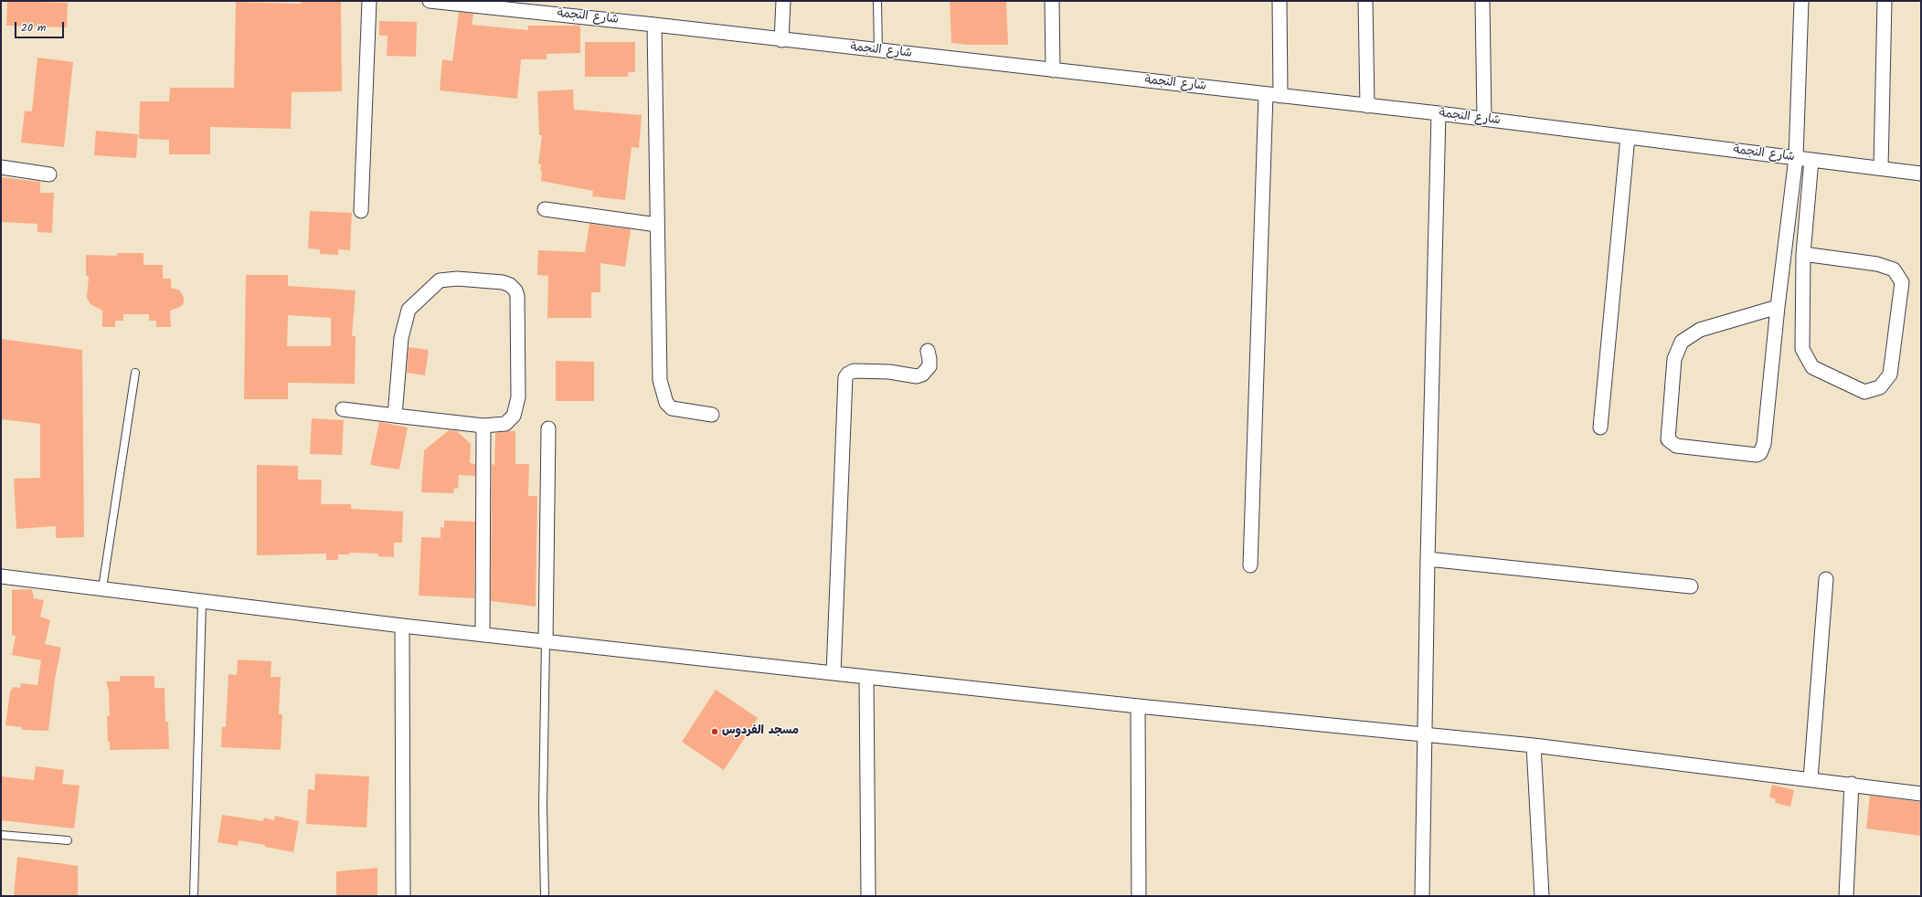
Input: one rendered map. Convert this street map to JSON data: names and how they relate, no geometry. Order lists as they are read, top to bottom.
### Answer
{
  "streets": {
    "street": ["شارع النجمة"]
  },
  "places": ["مسجد الفردوس"],
  "scale_bar": "20 m"
}
